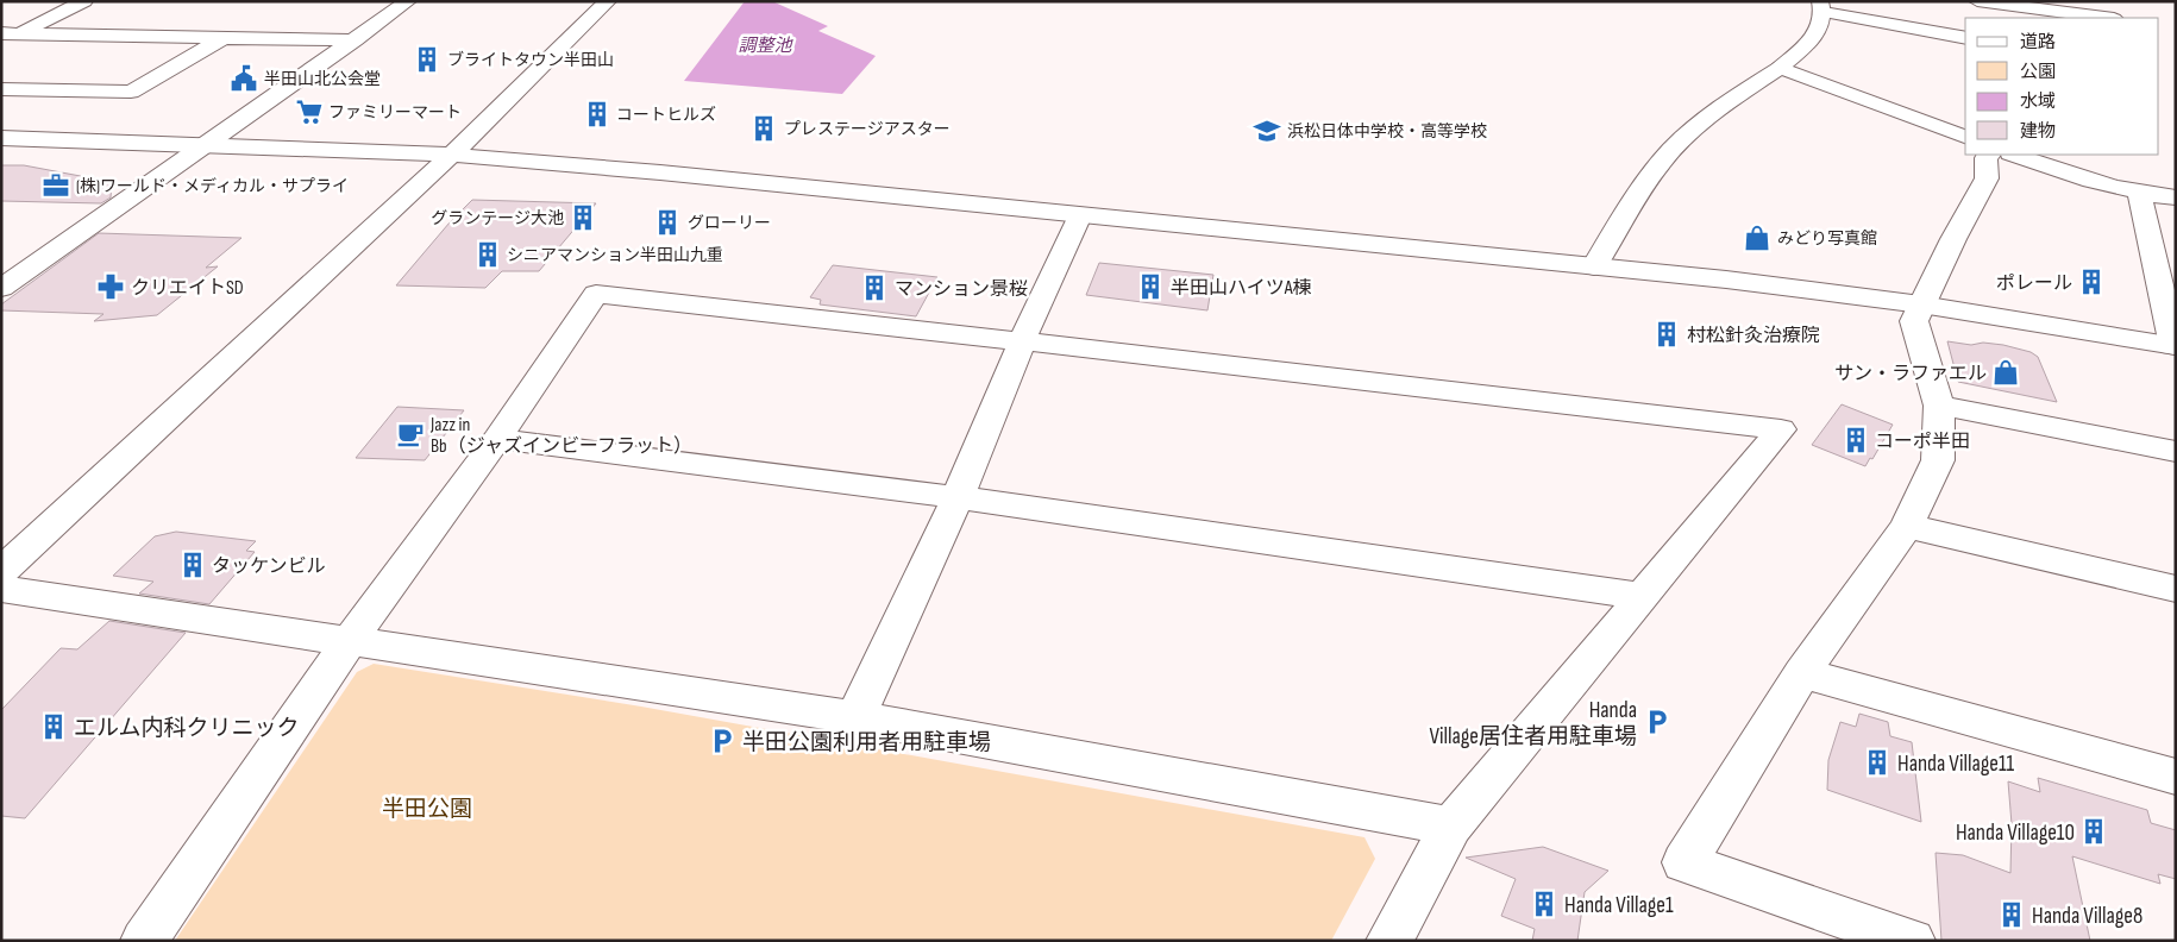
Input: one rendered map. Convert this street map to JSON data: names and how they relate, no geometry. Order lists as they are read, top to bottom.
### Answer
{
  "water": ["調整池"],
  "parks": ["半田公園"],
  "places": {
    "building": [
      "ブライトタウン半田山",
      "コートヒルズ",
      "プレステージアスター",
      "グランテージ大池",
      "グローリー",
      "シニアマンション半田山九重",
      "ポレール",
      "半田山ハイツA棟",
      "マンション景桜",
      "村松針灸治療院",
      "コーポ半田",
      "タッケンビル",
      "エルム内科クリニック",
      "Handa Village11",
      "Handa Village10",
      "Handa Village1",
      "Handa Village8"
    ],
    "public building": ["半田山北公会堂"],
    "supermarket": ["ファミリーマート"],
    "school or university": ["浜松日体中学校・高等学校"],
    "office": ["(株)ワールド・メディカル・サプライ"],
    "shop": ["みどり写真館", "サン・ラファエル"],
    "pharmacy": ["クリエイトSD"],
    "cafe": ["Jazz in Bb（ジャズインビーフラット）"],
    "parking": ["Handa Village居住者用駐車場", "半田公園利用者用駐車場"]
  },
  "legend": [
    "道路",
    "公園",
    "水域",
    "建物"
  ]
}
